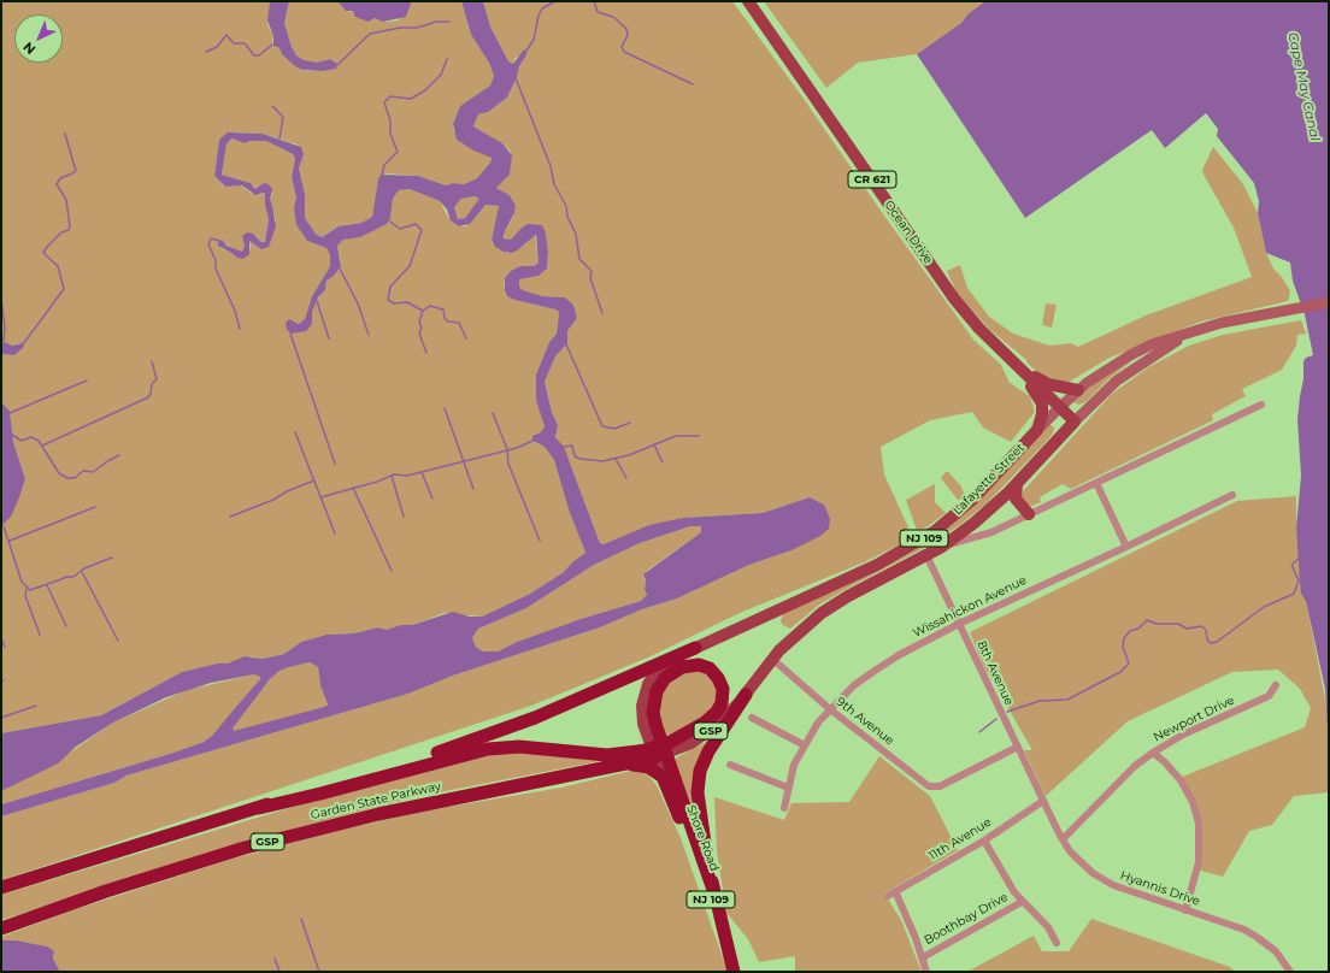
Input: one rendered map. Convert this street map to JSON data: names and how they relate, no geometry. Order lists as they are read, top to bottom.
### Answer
{
  "streets": {
    "highway": [
      "NJ 109",
      "GSP",
      "Garden State Parkway",
      "Shore Road"
    ],
    "main road": ["CR 621", "Ocean Drive", "Lafayette Street"],
    "street": [
      "Wissahickon Avenue",
      "8th Avenue",
      "Newport Drive",
      "9th Avenue",
      "11th Avenue",
      "Hyannis Drive",
      "Boothbay Drive"
    ]
  },
  "crossings": [
    ["Ocean Drive", "Lafayette Street"],
    ["Lafayette Street", "NJ 109"],
    ["Lafayette Street", "8th Avenue"],
    ["Lafayette Street", "9th Avenue"],
    ["Lafayette Street", "Garden State Parkway"],
    ["NJ 109", "Garden State Parkway"],
    ["NJ 109", "Shore Road"],
    ["Wissahickon Avenue", "8th Avenue"],
    ["Wissahickon Avenue", "9th Avenue"],
    ["8th Avenue", "9th Avenue"],
    ["8th Avenue", "11th Avenue"],
    ["8th Avenue", "Hyannis Drive"],
    ["Newport Drive", "Hyannis Drive"],
    ["Garden State Parkway", "Shore Road"],
    ["11th Avenue", "Hyannis Drive"]
  ],
  "water": ["Cape May Canal"],
  "north": "bottom left"
}
